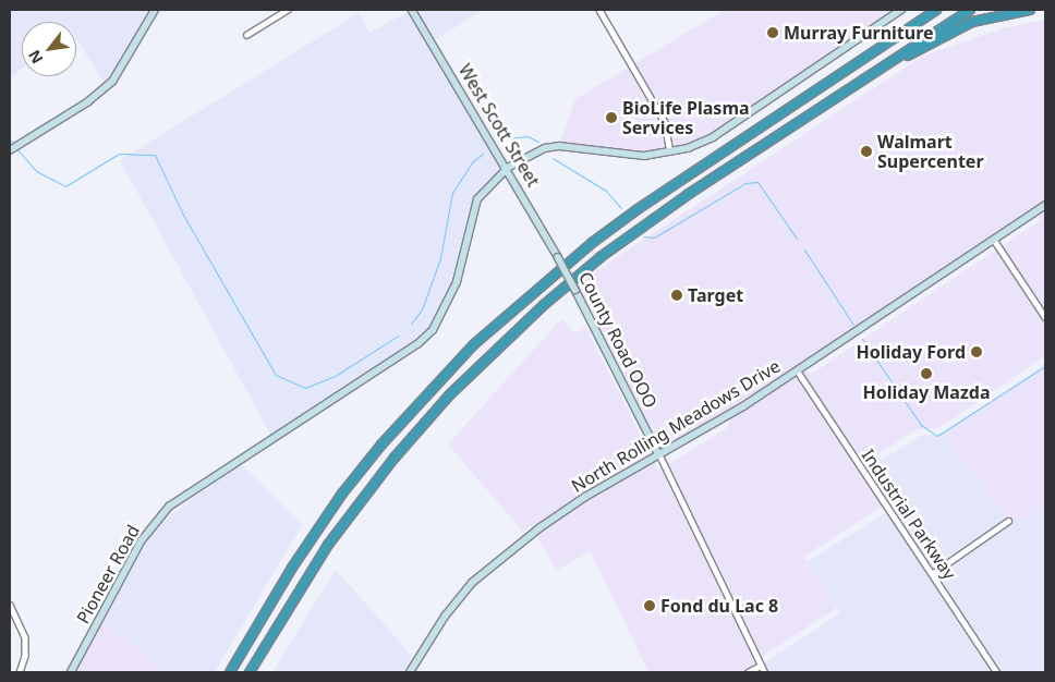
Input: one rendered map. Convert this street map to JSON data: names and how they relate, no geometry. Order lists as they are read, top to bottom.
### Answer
{
  "streets": {
    "main road": [
      "West Scott Street",
      "County Road OOO",
      "North Rolling Meadows Drive",
      "Pioneer Road"
    ],
    "street": ["Industrial Parkway"]
  },
  "crossings": [
    ["West Scott Street", "County Road OOO"],
    ["West Scott Street", "Pioneer Road"],
    ["County Road OOO", "North Rolling Meadows Drive"],
    ["North Rolling Meadows Drive", "Industrial Parkway"]
  ],
  "places": [
    "Murray Furniture",
    "BioLife Plasma Services",
    "Walmart Supercenter",
    "Target",
    "Holiday Ford",
    "Holiday Mazda",
    "Fond du Lac 8"
  ],
  "north": "bottom left"
}
